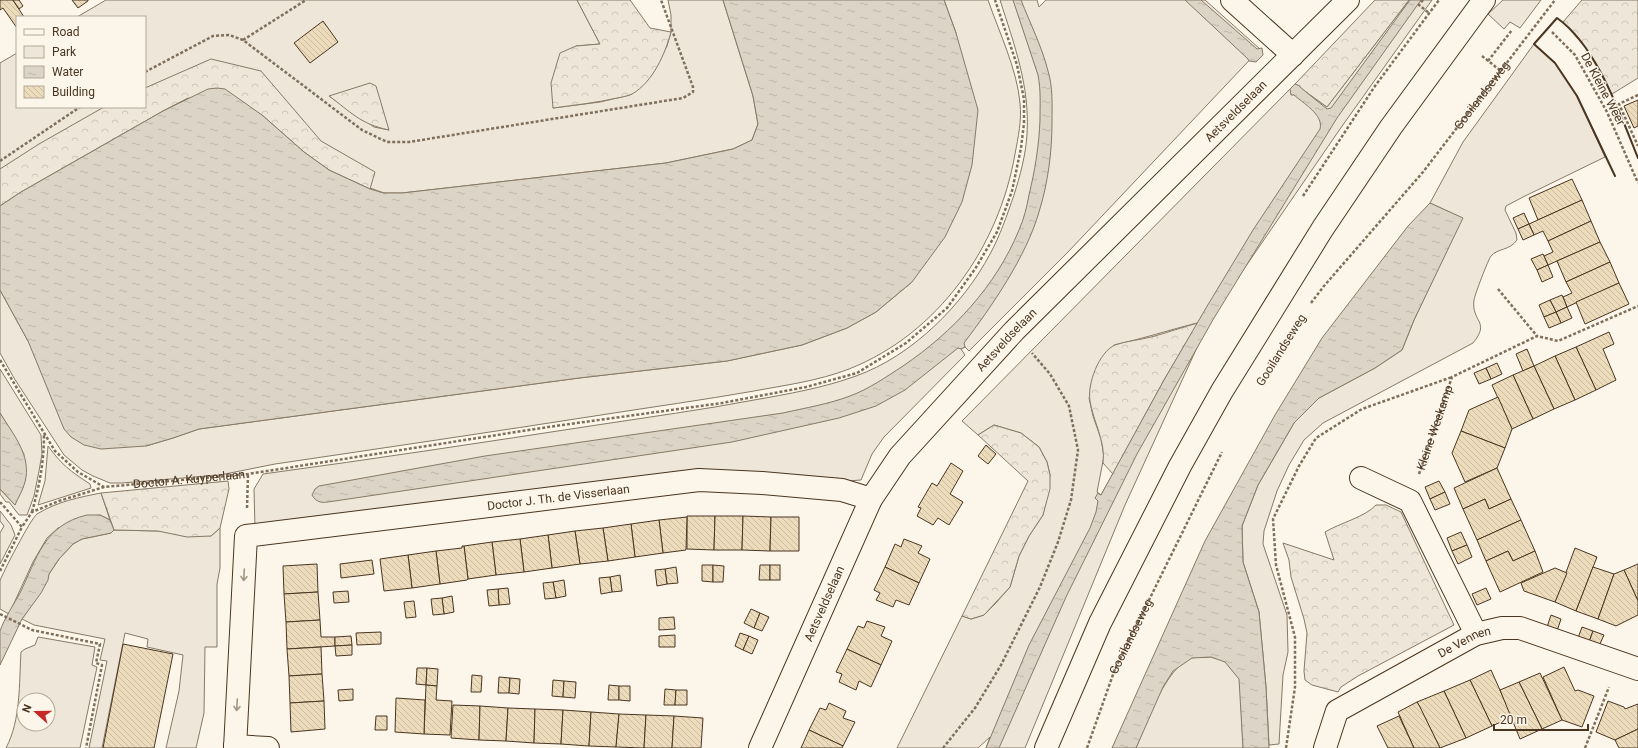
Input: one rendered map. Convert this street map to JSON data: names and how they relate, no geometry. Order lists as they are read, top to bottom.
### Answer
{
  "streets": {
    "street": ["Aetsveldselaan", "Doctor J. Th. de Visserlaan", "De Vennen"],
    "path": [
      "De Kleine Weer",
      "Gooilandseweg",
      "Kleine Weekamp",
      "Doctor A. Kuyperlaan"
    ]
  },
  "crossings": [
    ["Aetsveldselaan", "Doctor J. Th. de Visserlaan"],
    ["Doctor A. Kuyperlaan", "Doctor J. Th. de Visserlaan"]
  ],
  "legend": [
    "Road",
    "Park",
    "Water",
    "Building"
  ],
  "scale_bar": "20 m",
  "north": "left"
}
